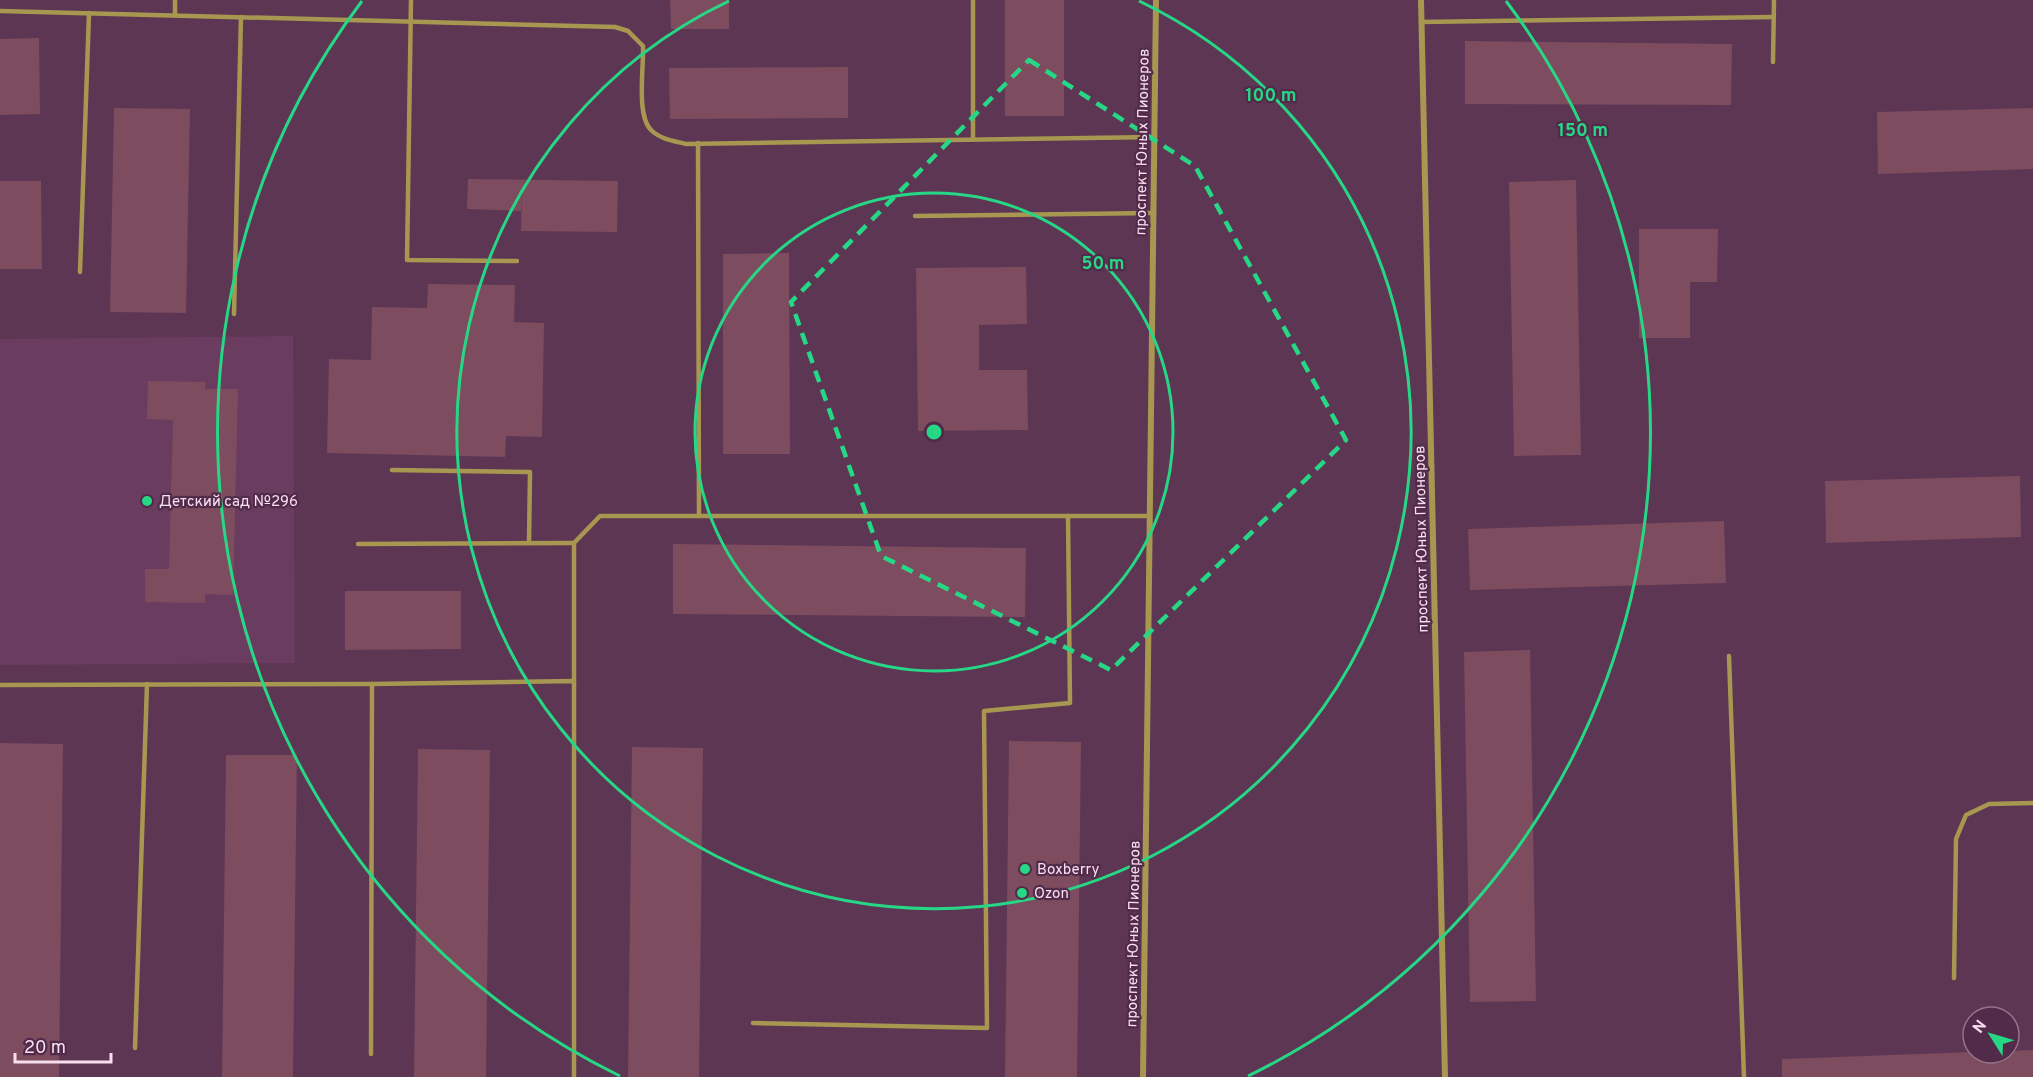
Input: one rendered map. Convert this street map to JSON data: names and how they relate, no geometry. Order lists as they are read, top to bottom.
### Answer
{
  "streets": {
    "street": ["проспект Юных Пионеров"]
  },
  "places": ["Детский сад №296", "Boxberry", "Ozon"],
  "scale_bar": "20 m",
  "north": "top left",
  "rings": ["100 m", "150 m", "50 m"]
}
